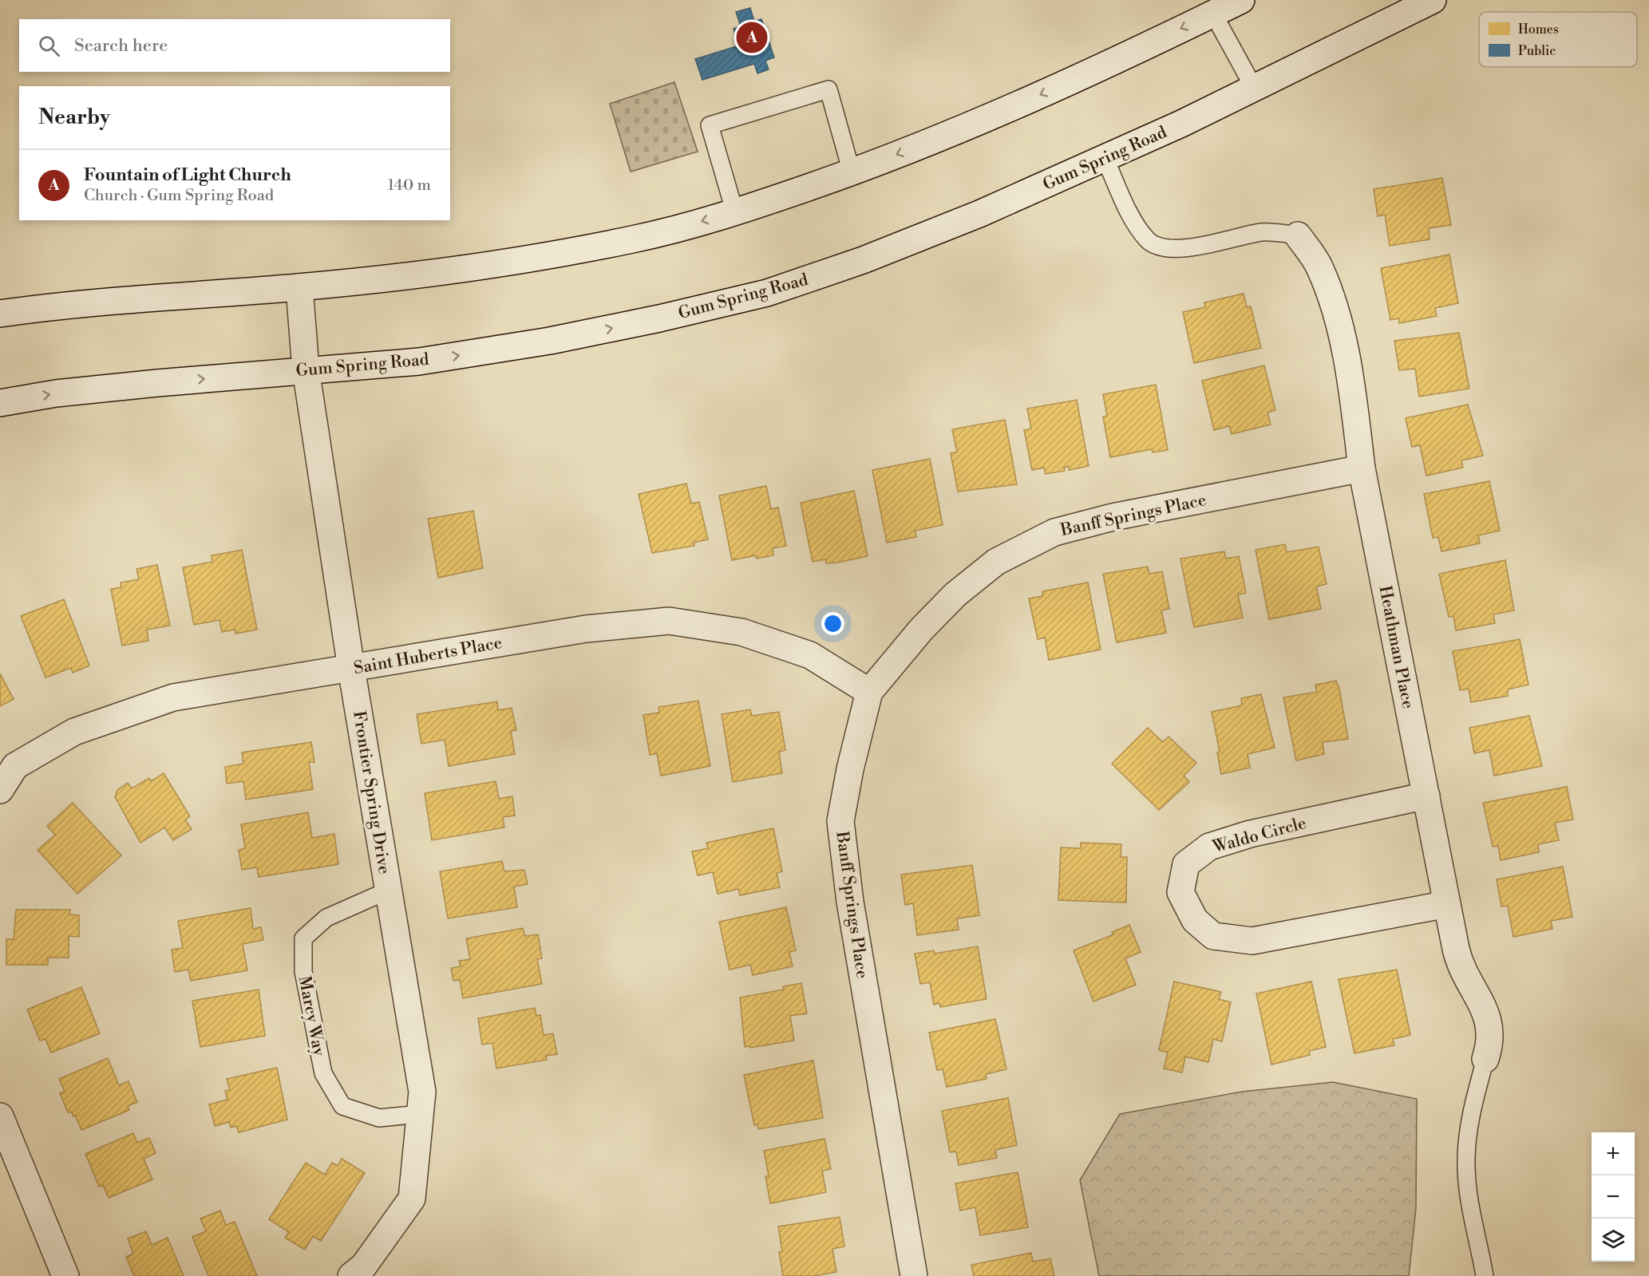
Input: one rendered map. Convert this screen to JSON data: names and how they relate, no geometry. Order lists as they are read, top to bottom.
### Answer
{
  "streets": {
    "street": [
      "Gum Spring Road",
      "Banff Springs Place",
      "Heathman Place",
      "Saint Huberts Place",
      "Frontier Spring Drive",
      "Waldo Circle"
    ],
    "lane": ["Marcy Way"]
  },
  "crossings": [
    ["Gum Spring Road", "Frontier Spring Drive"],
    ["Banff Springs Place", "Heathman Place"],
    ["Banff Springs Place", "Saint Huberts Place"],
    ["Heathman Place", "Waldo Circle"],
    ["Saint Huberts Place", "Frontier Spring Drive"],
    ["Frontier Spring Drive", "Marcy Way"]
  ],
  "legend": ["Homes", "Public"],
  "page": {
    "search": "Search here",
    "pins": "A",
    "heading": "Nearby",
    "list": [
      {
        "mark": "A",
        "name": "Fountain of Light Church",
        "note": "Church · Gum Spring Road",
        "value": "140 m"
      }
    ],
    "map_buttons": ["+", "−"]
  }
}
